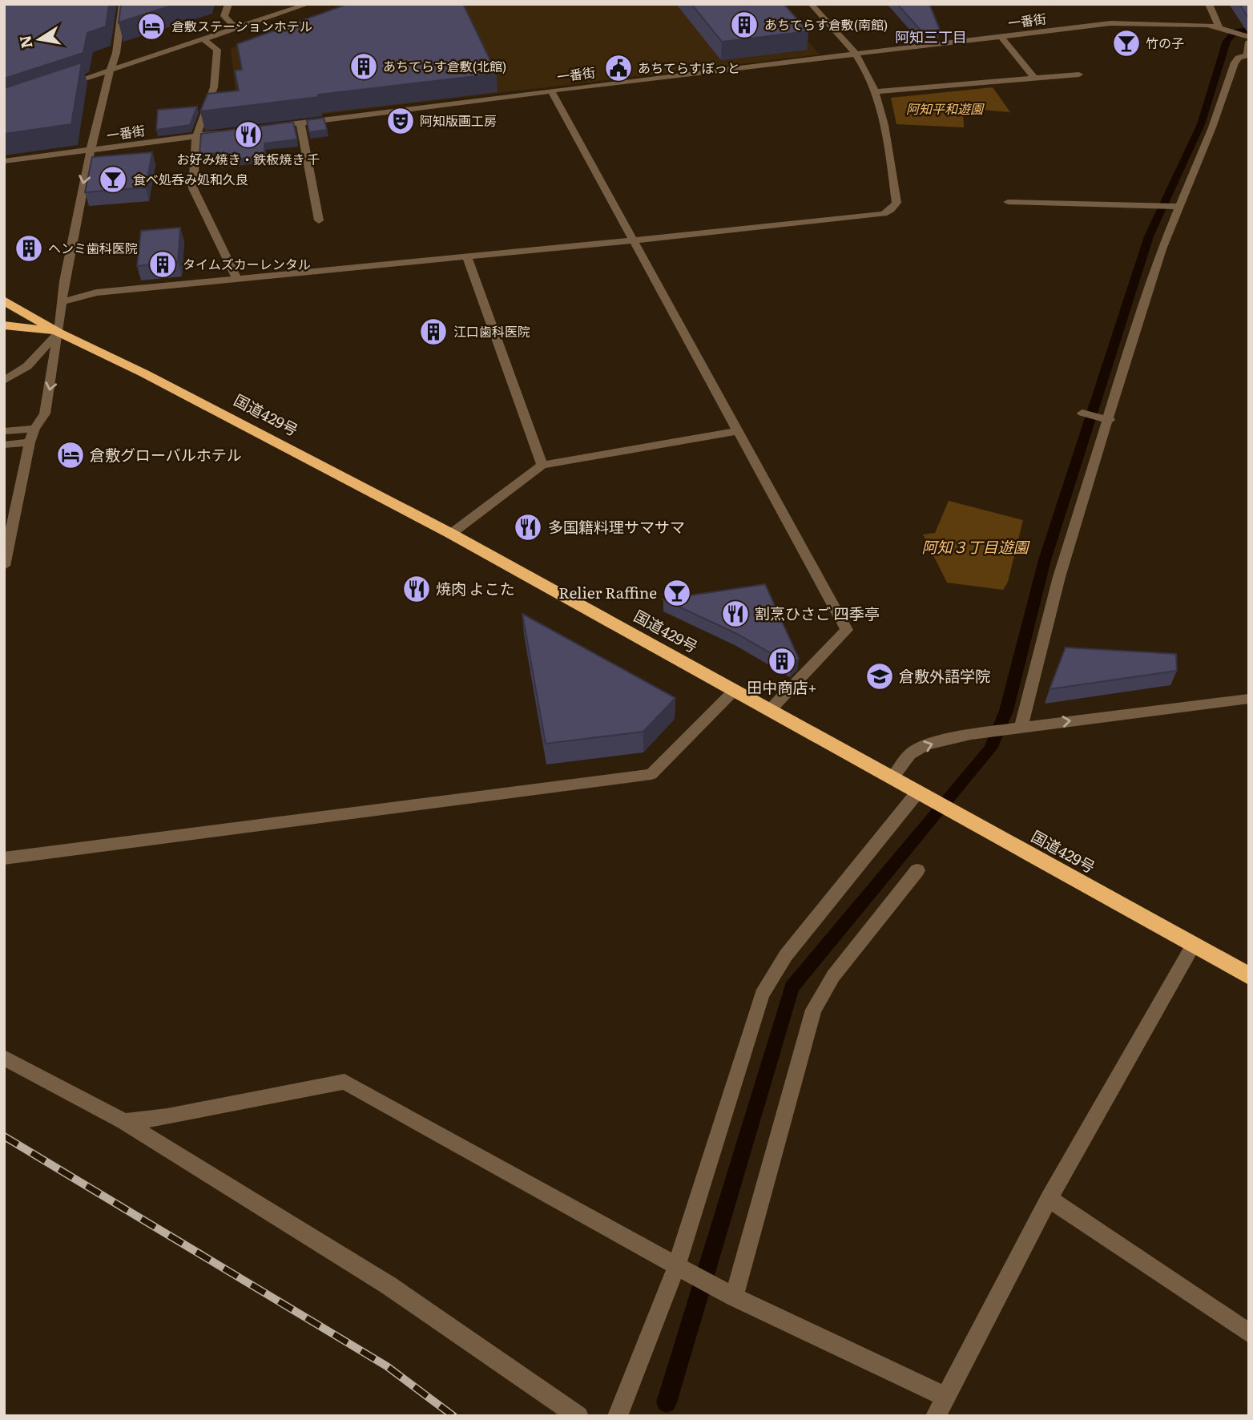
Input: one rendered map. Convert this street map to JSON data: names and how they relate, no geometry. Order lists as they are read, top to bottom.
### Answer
{
  "streets": {
    "highway": ["国道429号"],
    "street": ["一番街"]
  },
  "districts": ["阿知三丁目"],
  "parks": ["阿知平和遊園", "阿知３丁目遊園"],
  "places": {
    "building": [
      "あちてらす倉敷(南館)",
      "あちてらす倉敷(北館)",
      "ヘンミ歯科医院",
      "タイムズカーレンタル",
      "江口歯科医院",
      "田中商店+"
    ],
    "hotel": ["倉敷ステーションホテル", "倉敷グローバルホテル"],
    "bar": ["竹の子", "食べ処呑み処和久良", "Relier Raffine"],
    "public building": ["あちてらすぽっと"],
    "theatre": ["阿知版画工房"],
    "restaurant": [
      "お好み焼き・鉄板焼き 千",
      "多国籍料理サマサマ",
      "焼肉 よこた",
      "割烹ひさご 四季亭"
    ],
    "school or university": ["倉敷外語学院"]
  },
  "north": "left"
}
